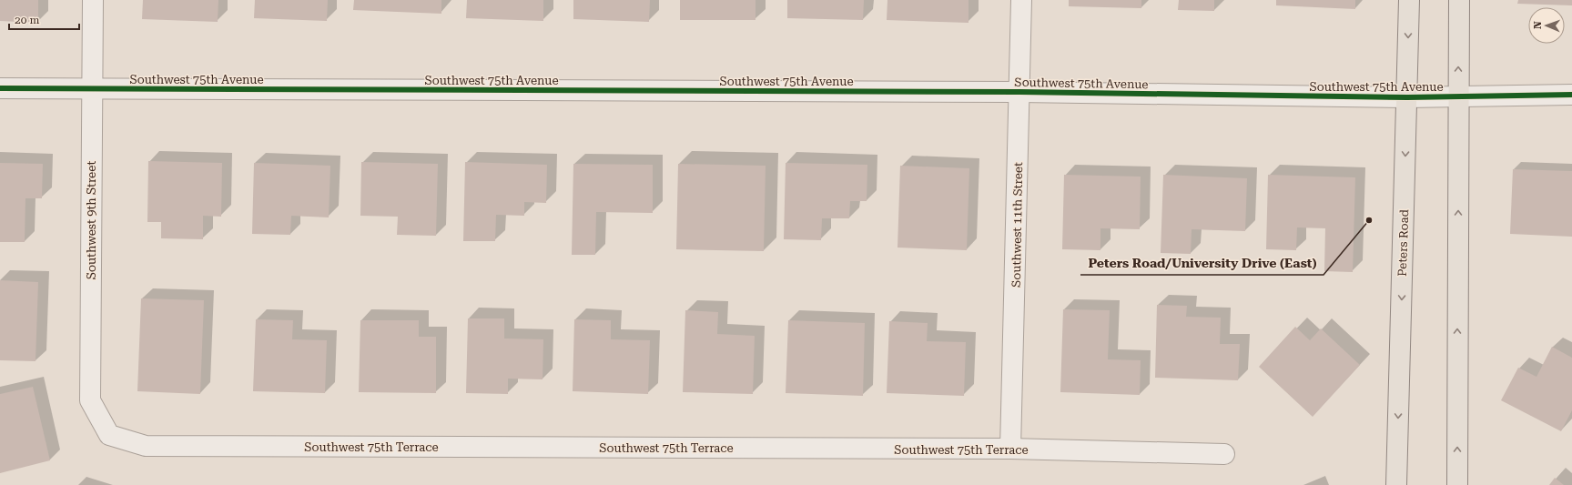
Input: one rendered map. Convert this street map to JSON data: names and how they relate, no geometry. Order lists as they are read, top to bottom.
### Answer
{
  "streets": {
    "main road": ["Peters Road"],
    "street": [
      "Southwest 75th Avenue",
      "Southwest 9th Street",
      "Southwest 11th Street",
      "Southwest 75th Terrace"
    ]
  },
  "crossings": [
    ["Southwest 75th Avenue", "Southwest 9th Street"],
    ["Southwest 75th Avenue", "Southwest 11th Street"],
    ["Southwest 75th Avenue", "Peters Road"],
    ["Southwest 9th Street", "Southwest 75th Terrace"],
    ["Southwest 11th Street", "Southwest 75th Terrace"]
  ],
  "places": ["Peters Road/University Drive (East)"],
  "scale_bar": "20 m",
  "north": "left"
}
